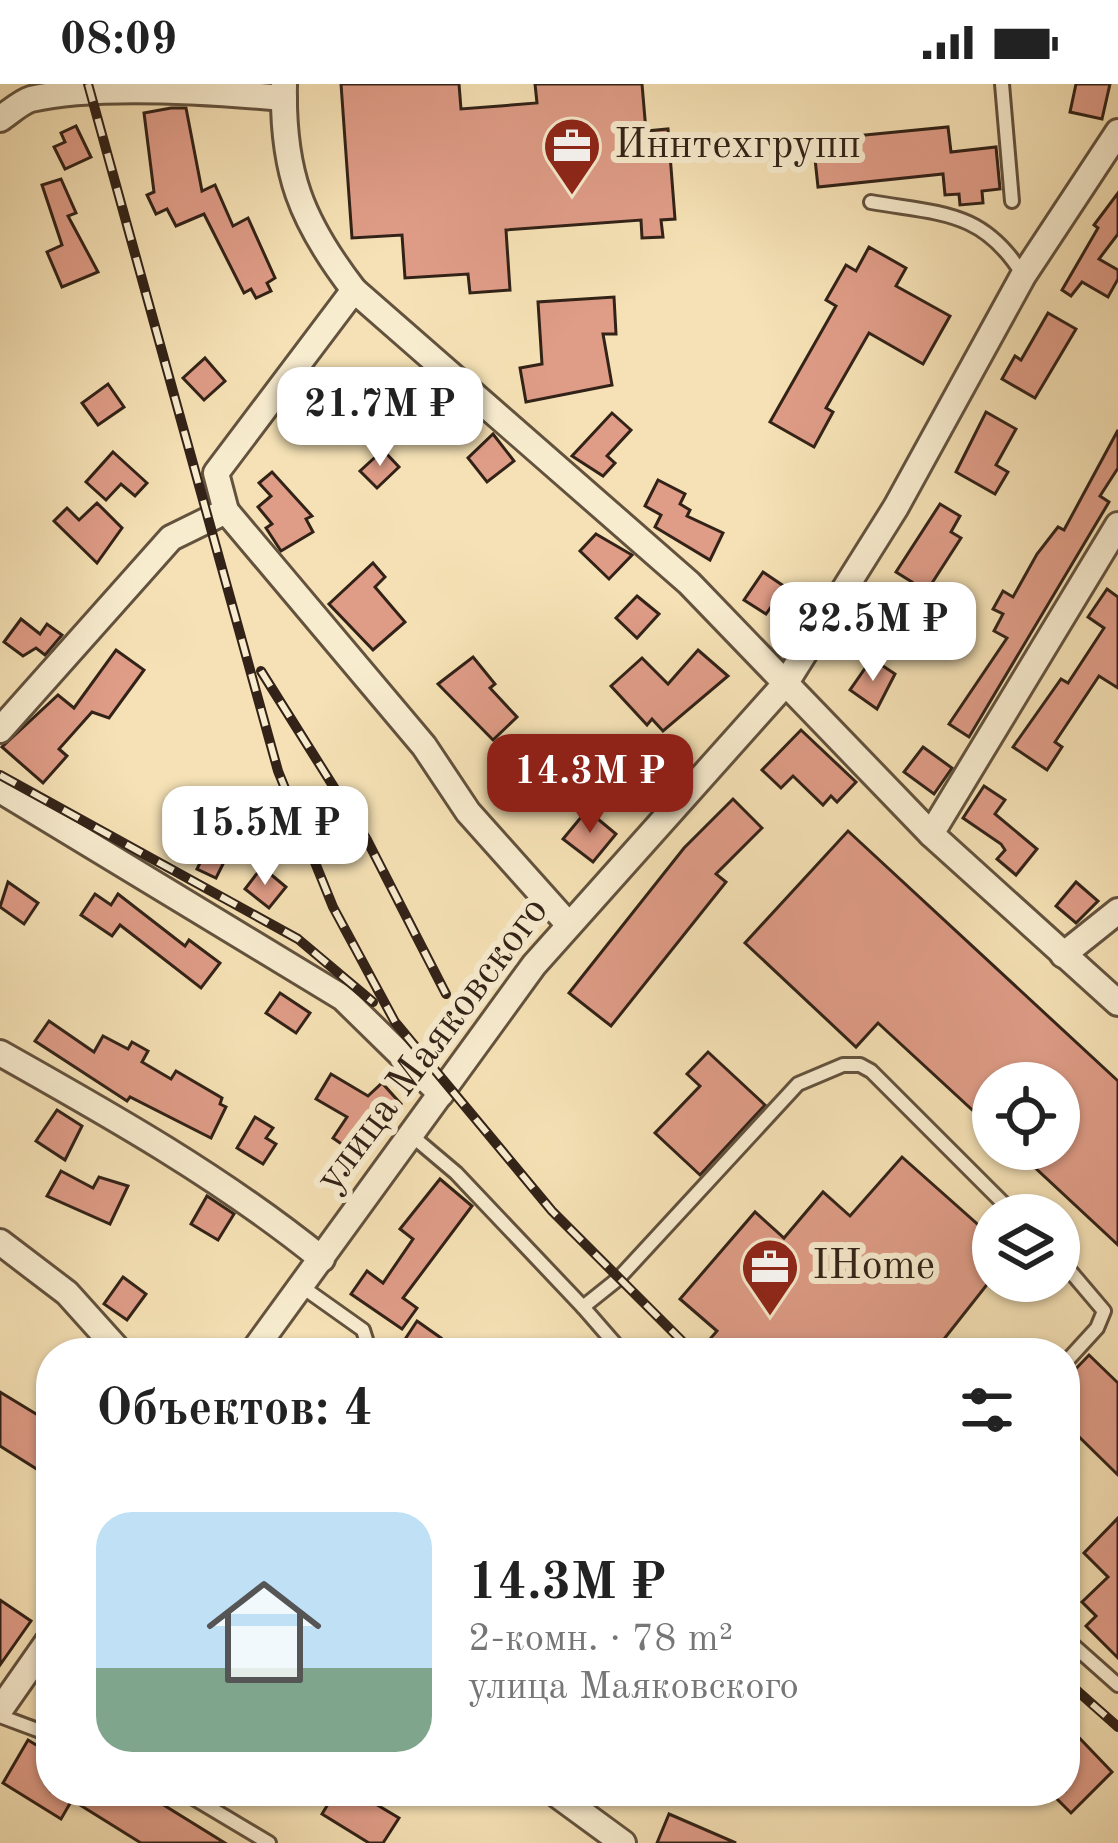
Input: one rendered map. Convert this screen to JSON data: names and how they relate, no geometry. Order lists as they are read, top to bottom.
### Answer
{
  "streets": {
    "street": ["улица Маяковского"]
  },
  "places": {
    "office": ["Иннтехгрупп", "IHome"]
  },
  "page": {
    "status": "08:09",
    "price": [
      "21.7M ₽",
      "22.5M ₽",
      "14.3M ₽",
      "15.5M ₽"
    ],
    "heading": "Объектов: 4",
    "list": [
      {
        "name": "14.3M ₽",
        "note": "2-комн. · 78 m² · улица Маяковского"
      }
    ]
  }
}
